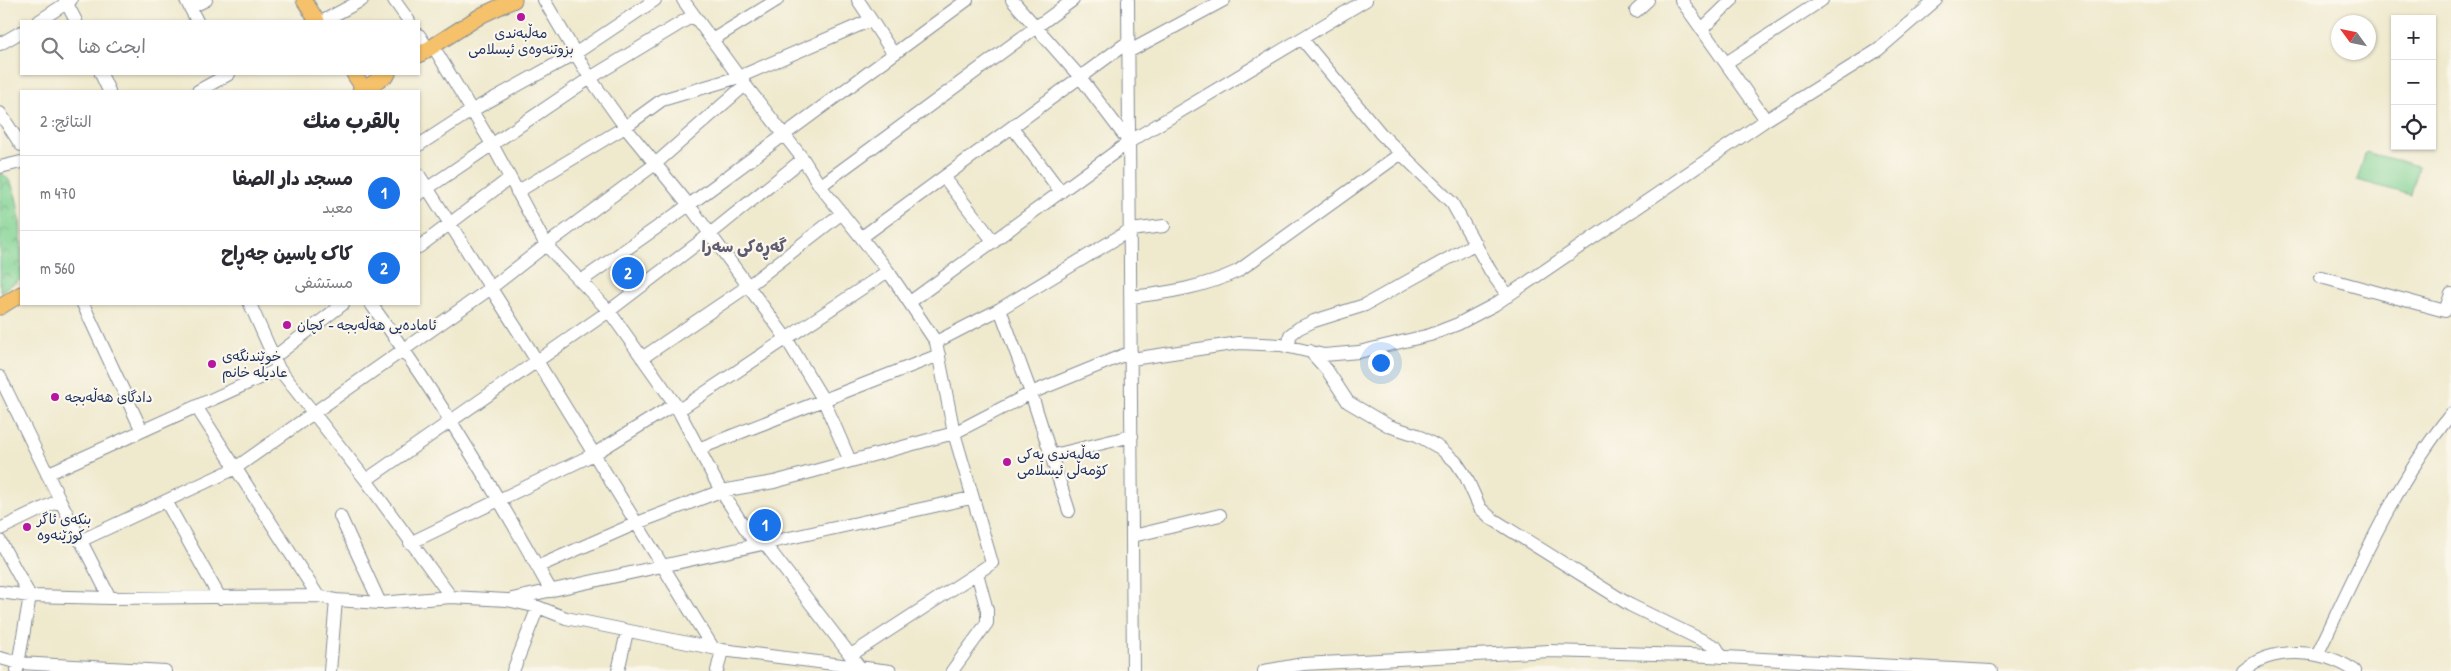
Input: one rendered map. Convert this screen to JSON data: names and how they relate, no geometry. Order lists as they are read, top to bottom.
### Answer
{
  "districts": ["گەڕەکی سەرا"],
  "places": [
    "مەڵبەندی بزوتنەوەی ئیسلامی",
    "ئامادەیی هەڵەبجە - کچان",
    "خوێندنگەی عادیلە خانم",
    "دادگای هەڵەبجە",
    "مەڵبەندی یەکی کۆمەڵی ئیسلامی",
    "بنکەی ئاگر کوژێنەوە"
  ],
  "north": "top left",
  "page": {
    "map_buttons": ["+", "−"],
    "search": "ابحث هنا",
    "heading": ["بالقرب منك", "النتائج: 2"],
    "list": [
      {
        "mark": "1",
        "name": "مسجد دار الصفا",
        "note": "معبد",
        "value": "470 m"
      },
      {
        "mark": "2",
        "name": "کاک یاسین جەڕاح",
        "note": "مستشفى",
        "value": "560 m"
      }
    ],
    "pins": ["2", "1"]
  }
}
